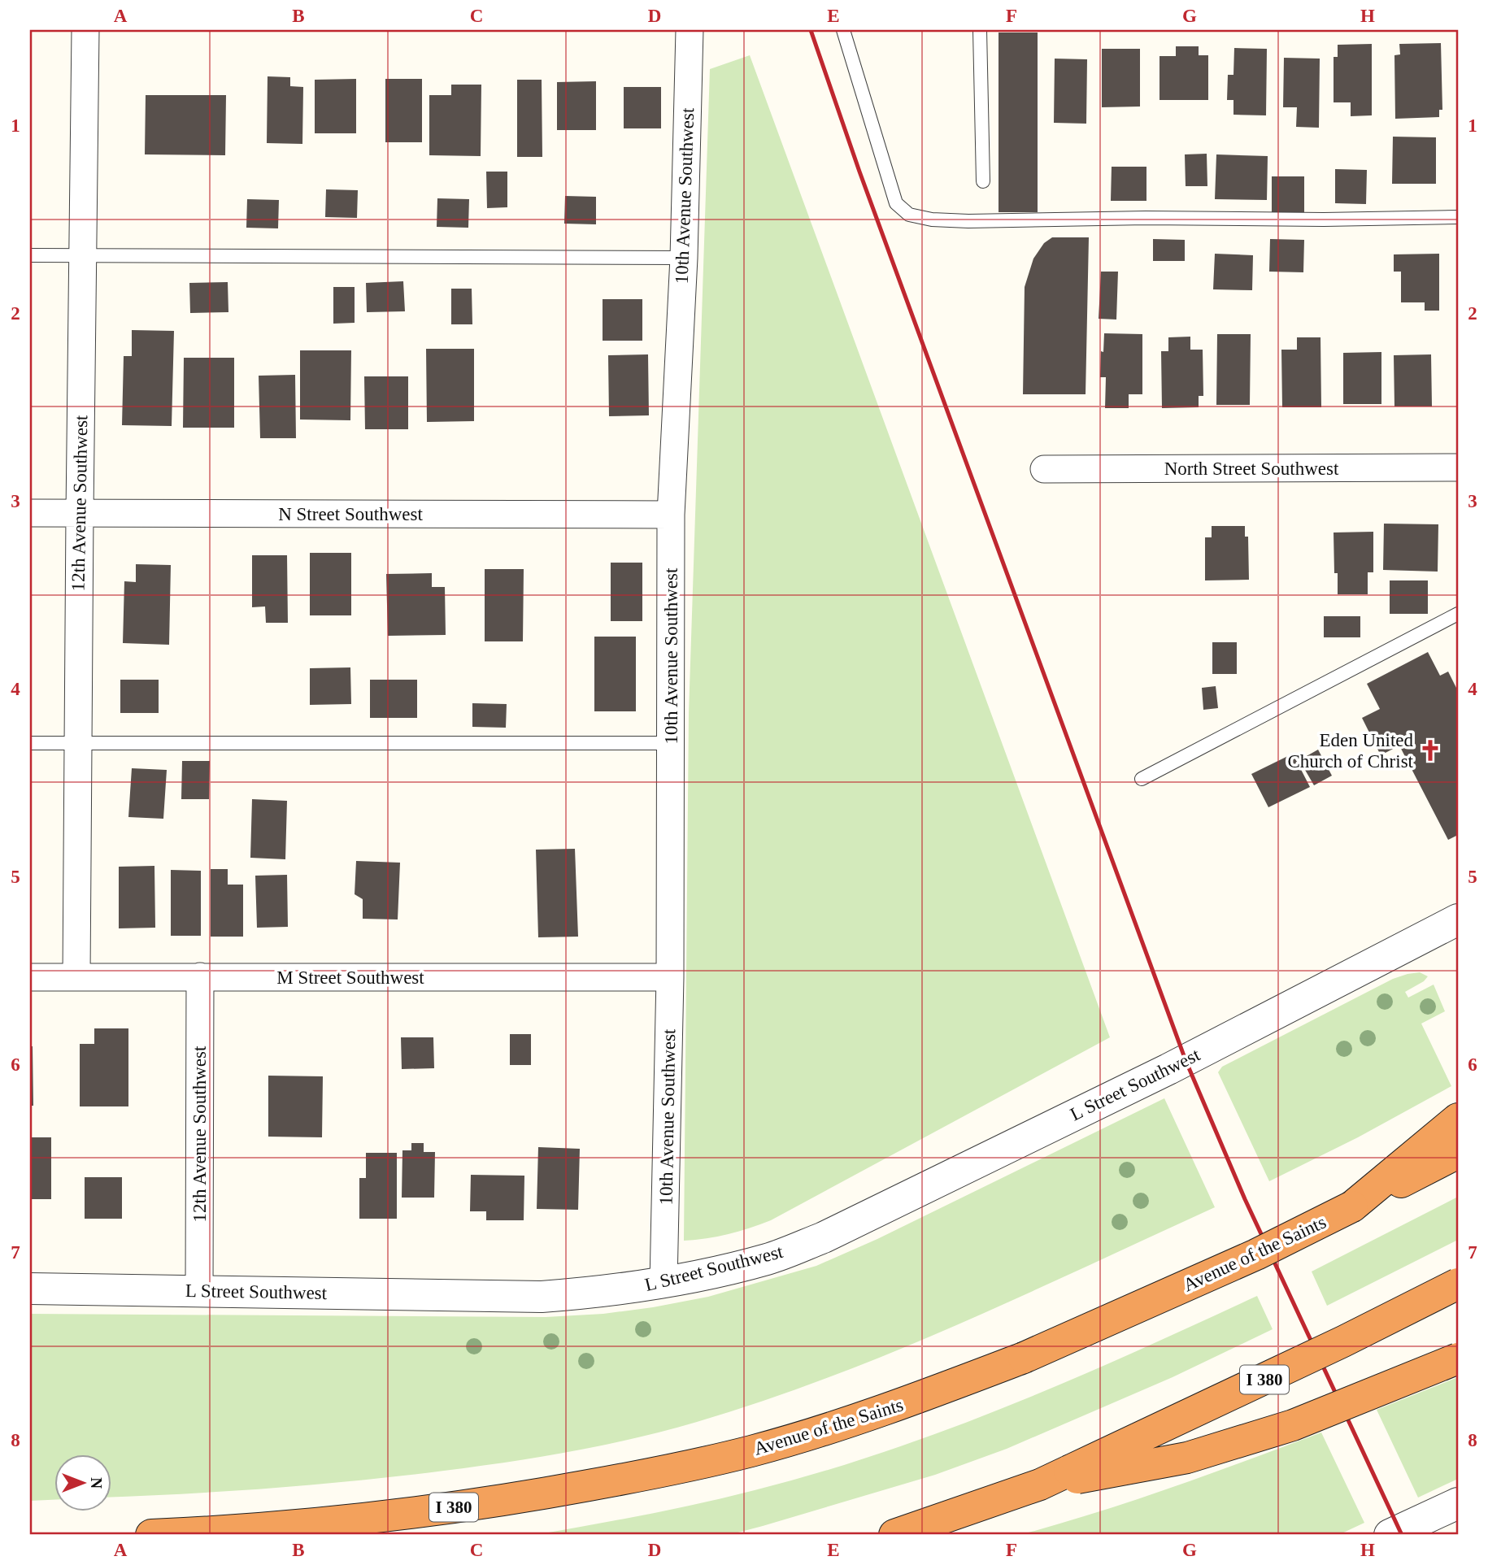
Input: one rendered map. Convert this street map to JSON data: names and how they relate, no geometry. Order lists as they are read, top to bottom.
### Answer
{
  "streets": {
    "highway": ["Avenue of the Saints", "I 380"],
    "street": [
      "10th Avenue Southwest",
      "North Street Southwest",
      "12th Avenue Southwest",
      "N Street Southwest",
      "M Street Southwest",
      "L Street Southwest"
    ]
  },
  "crossings": [
    ["10th Avenue Southwest", "N Street Southwest"],
    ["10th Avenue Southwest", "M Street Southwest"],
    ["10th Avenue Southwest", "L Street Southwest"],
    ["12th Avenue Southwest", "N Street Southwest"],
    ["12th Avenue Southwest", "M Street Southwest"],
    ["12th Avenue Southwest", "L Street Southwest"]
  ],
  "places": {
    "church": ["Eden United Church of Christ"]
  },
  "north": "right",
  "grid": {
    "columns": [
      "A",
      "B",
      "C",
      "D",
      "E",
      "F",
      "G",
      "H"
    ],
    "rows": [
      "1",
      "2",
      "3",
      "4",
      "5",
      "6",
      "7",
      "8"
    ]
  }
}
